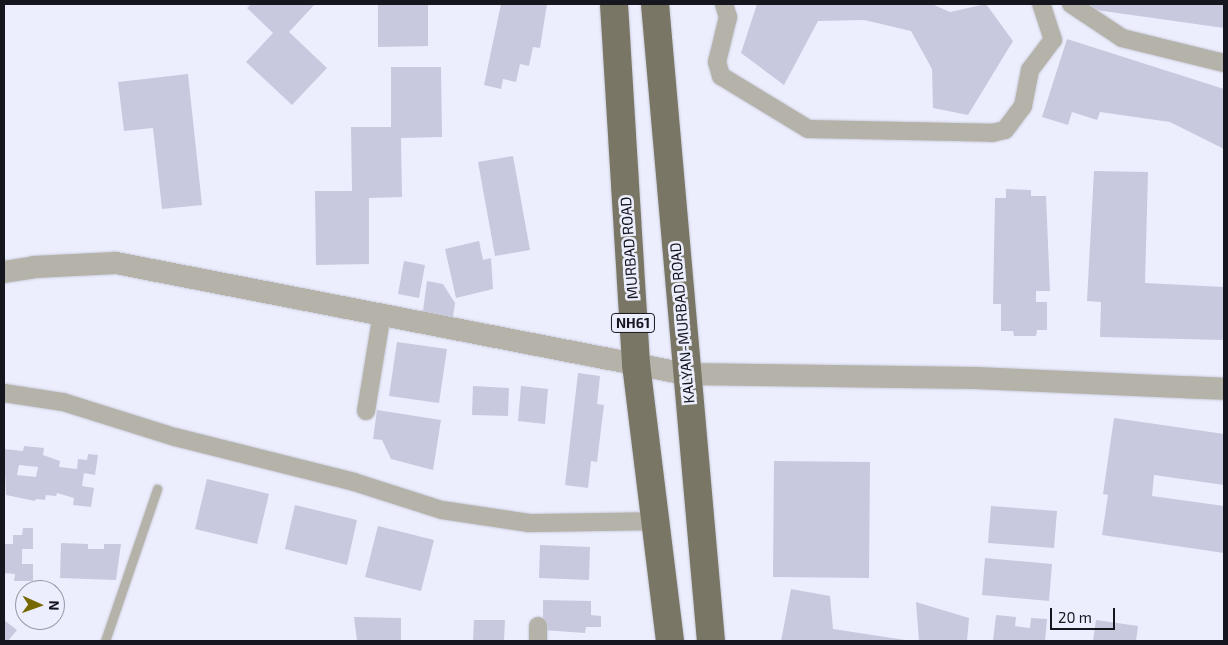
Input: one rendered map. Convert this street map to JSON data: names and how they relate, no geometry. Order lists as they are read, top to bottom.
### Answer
{
  "streets": {
    "highway": ["MURBAD ROAD", "NH61", "KALYAN-MURBAD ROAD"]
  },
  "scale_bar": "20 m",
  "north": "right"
}
